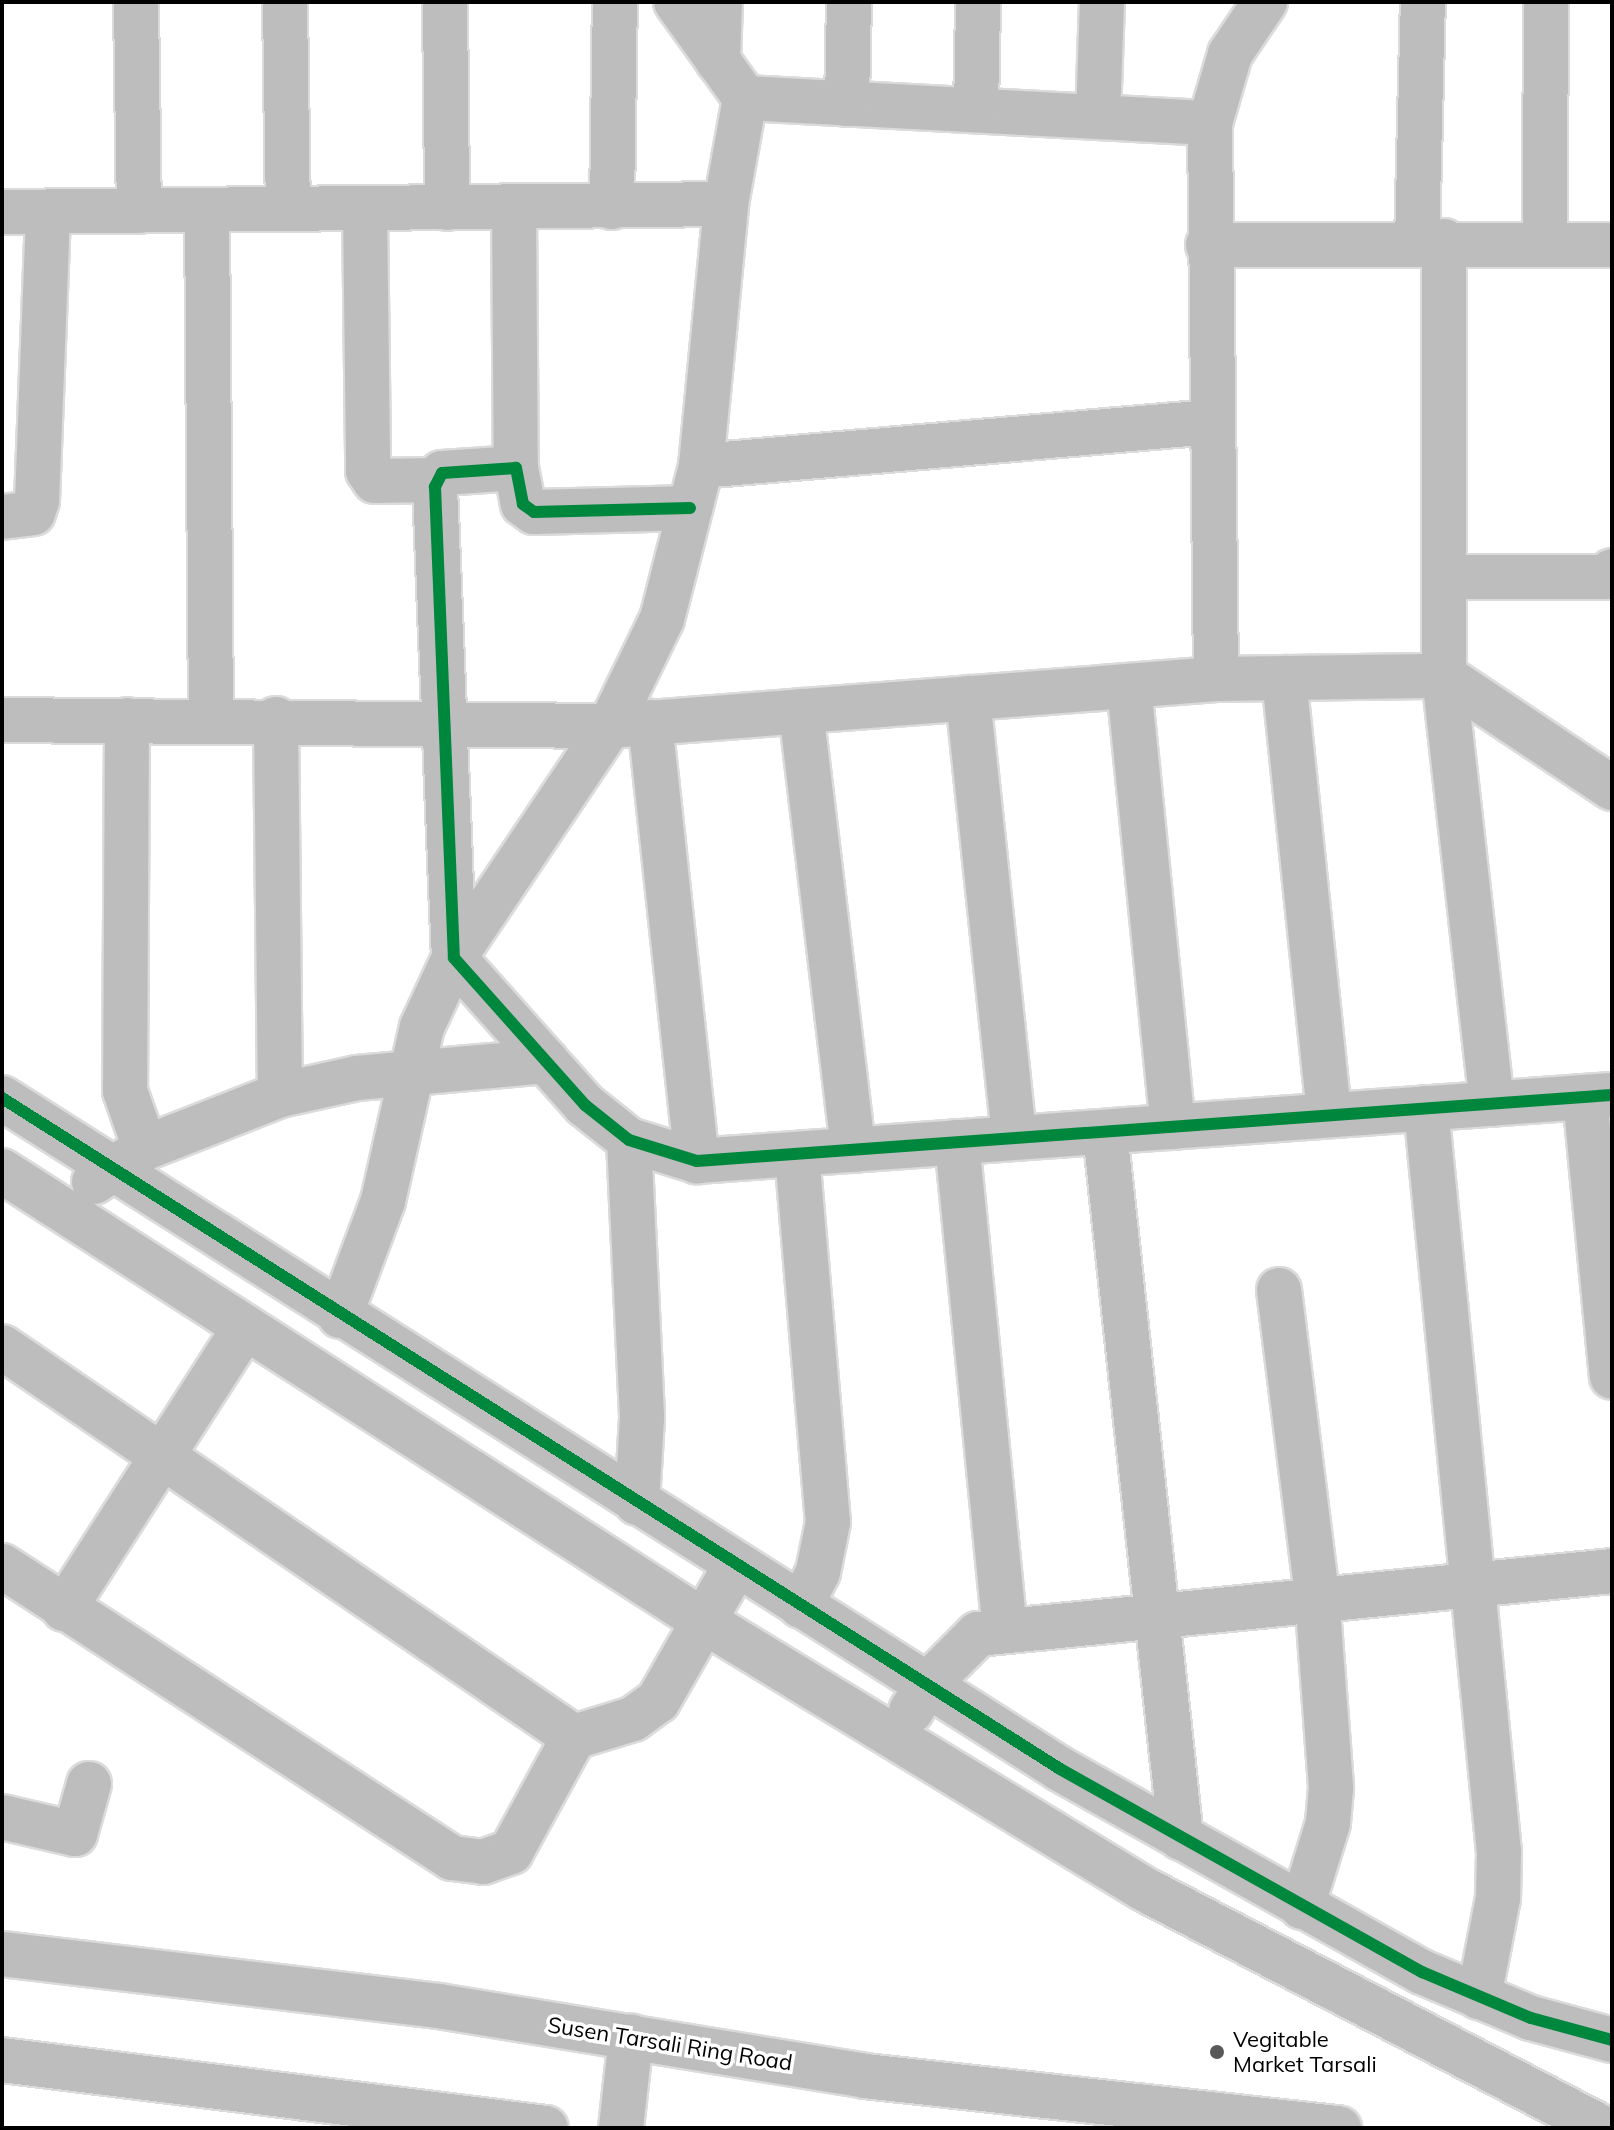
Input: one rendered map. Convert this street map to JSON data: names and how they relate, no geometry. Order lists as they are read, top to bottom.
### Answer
{
  "streets": {
    "street": ["Susen Tarsali Ring Road"]
  },
  "places": ["Vegitable Market Tarsali"]
}
